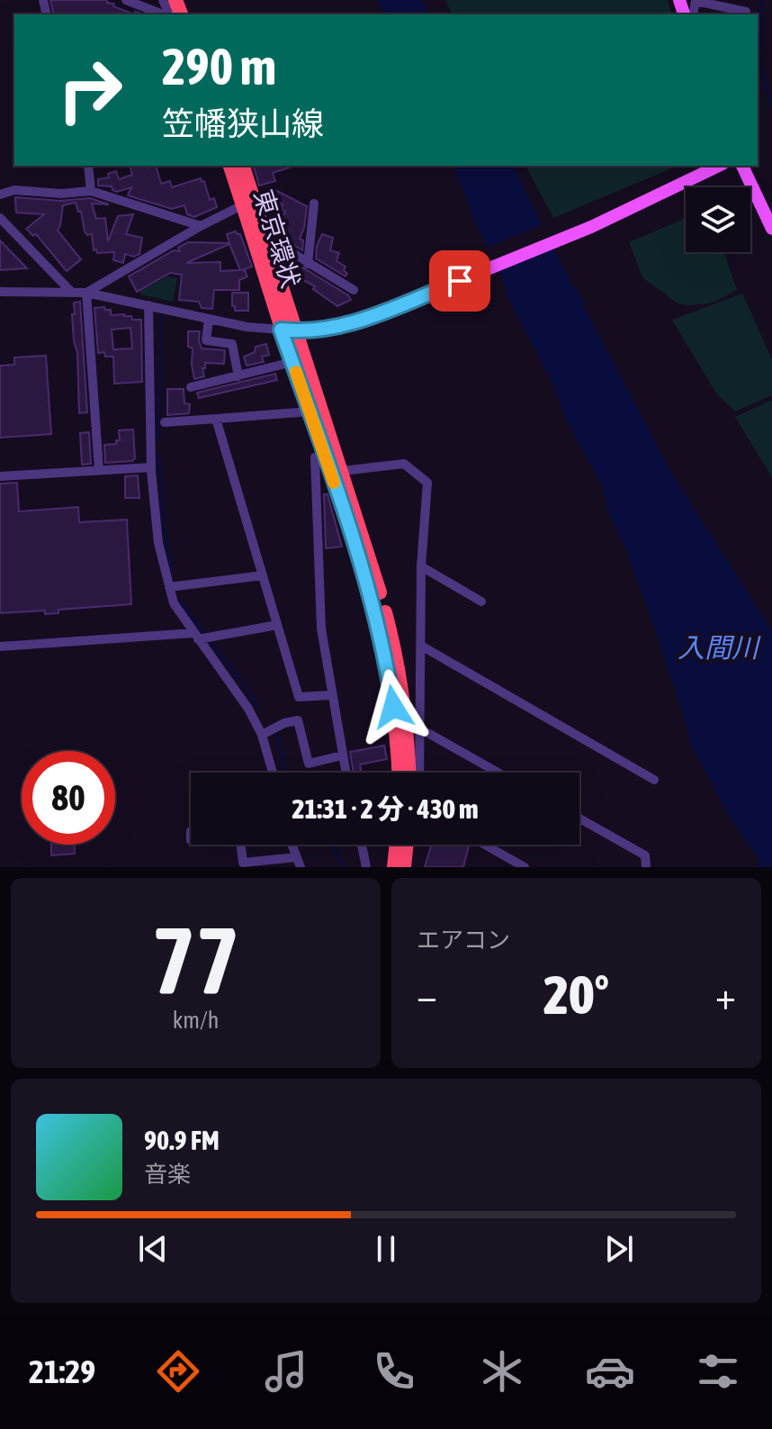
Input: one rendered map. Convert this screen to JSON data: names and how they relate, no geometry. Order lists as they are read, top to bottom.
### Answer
{
  "streets": {
    "highway": ["東京環状"]
  },
  "water": ["入間川"],
  "page": {
    "turn": ["290 m", "笠幡狭山線"],
    "limit": "80",
    "trip": "21:31 · 2 分 · 430 m",
    "tile": [
      ["77", "km/h"],
      "エアコン"
    ],
    "heat": ["−", "20°", "+"],
    "song": ["90.9 FM", "音楽"],
    "tabs": "21:29"
  }
}
